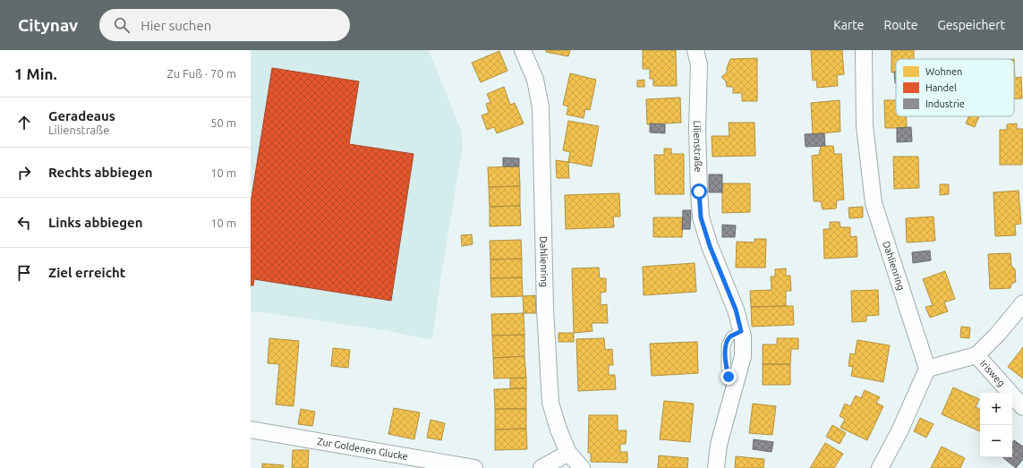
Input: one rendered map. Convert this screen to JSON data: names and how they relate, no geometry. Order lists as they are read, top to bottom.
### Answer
{
  "streets": {
    "street": [
      "Lilienstraße",
      "Dahlienring",
      "Irisweg",
      "Zur Goldenen Glucke"
    ]
  },
  "legend": ["Wohnen", "Handel", "Industrie"],
  "page": {
    "header": "Citynav",
    "search": "Hier suchen",
    "nav": ["Karte", "Route", "Gespeichert"],
    "heading": ["1 Min.", "Zu Fuß · 70 m"],
    "list": [
      ["Geradeaus", "Lilienstraße", "50 m"],
      ["Rechts abbiegen", "10 m"],
      ["Links abbiegen", "10 m"],
      "Ziel erreicht"
    ],
    "map_buttons": ["+", "−"]
  }
}
